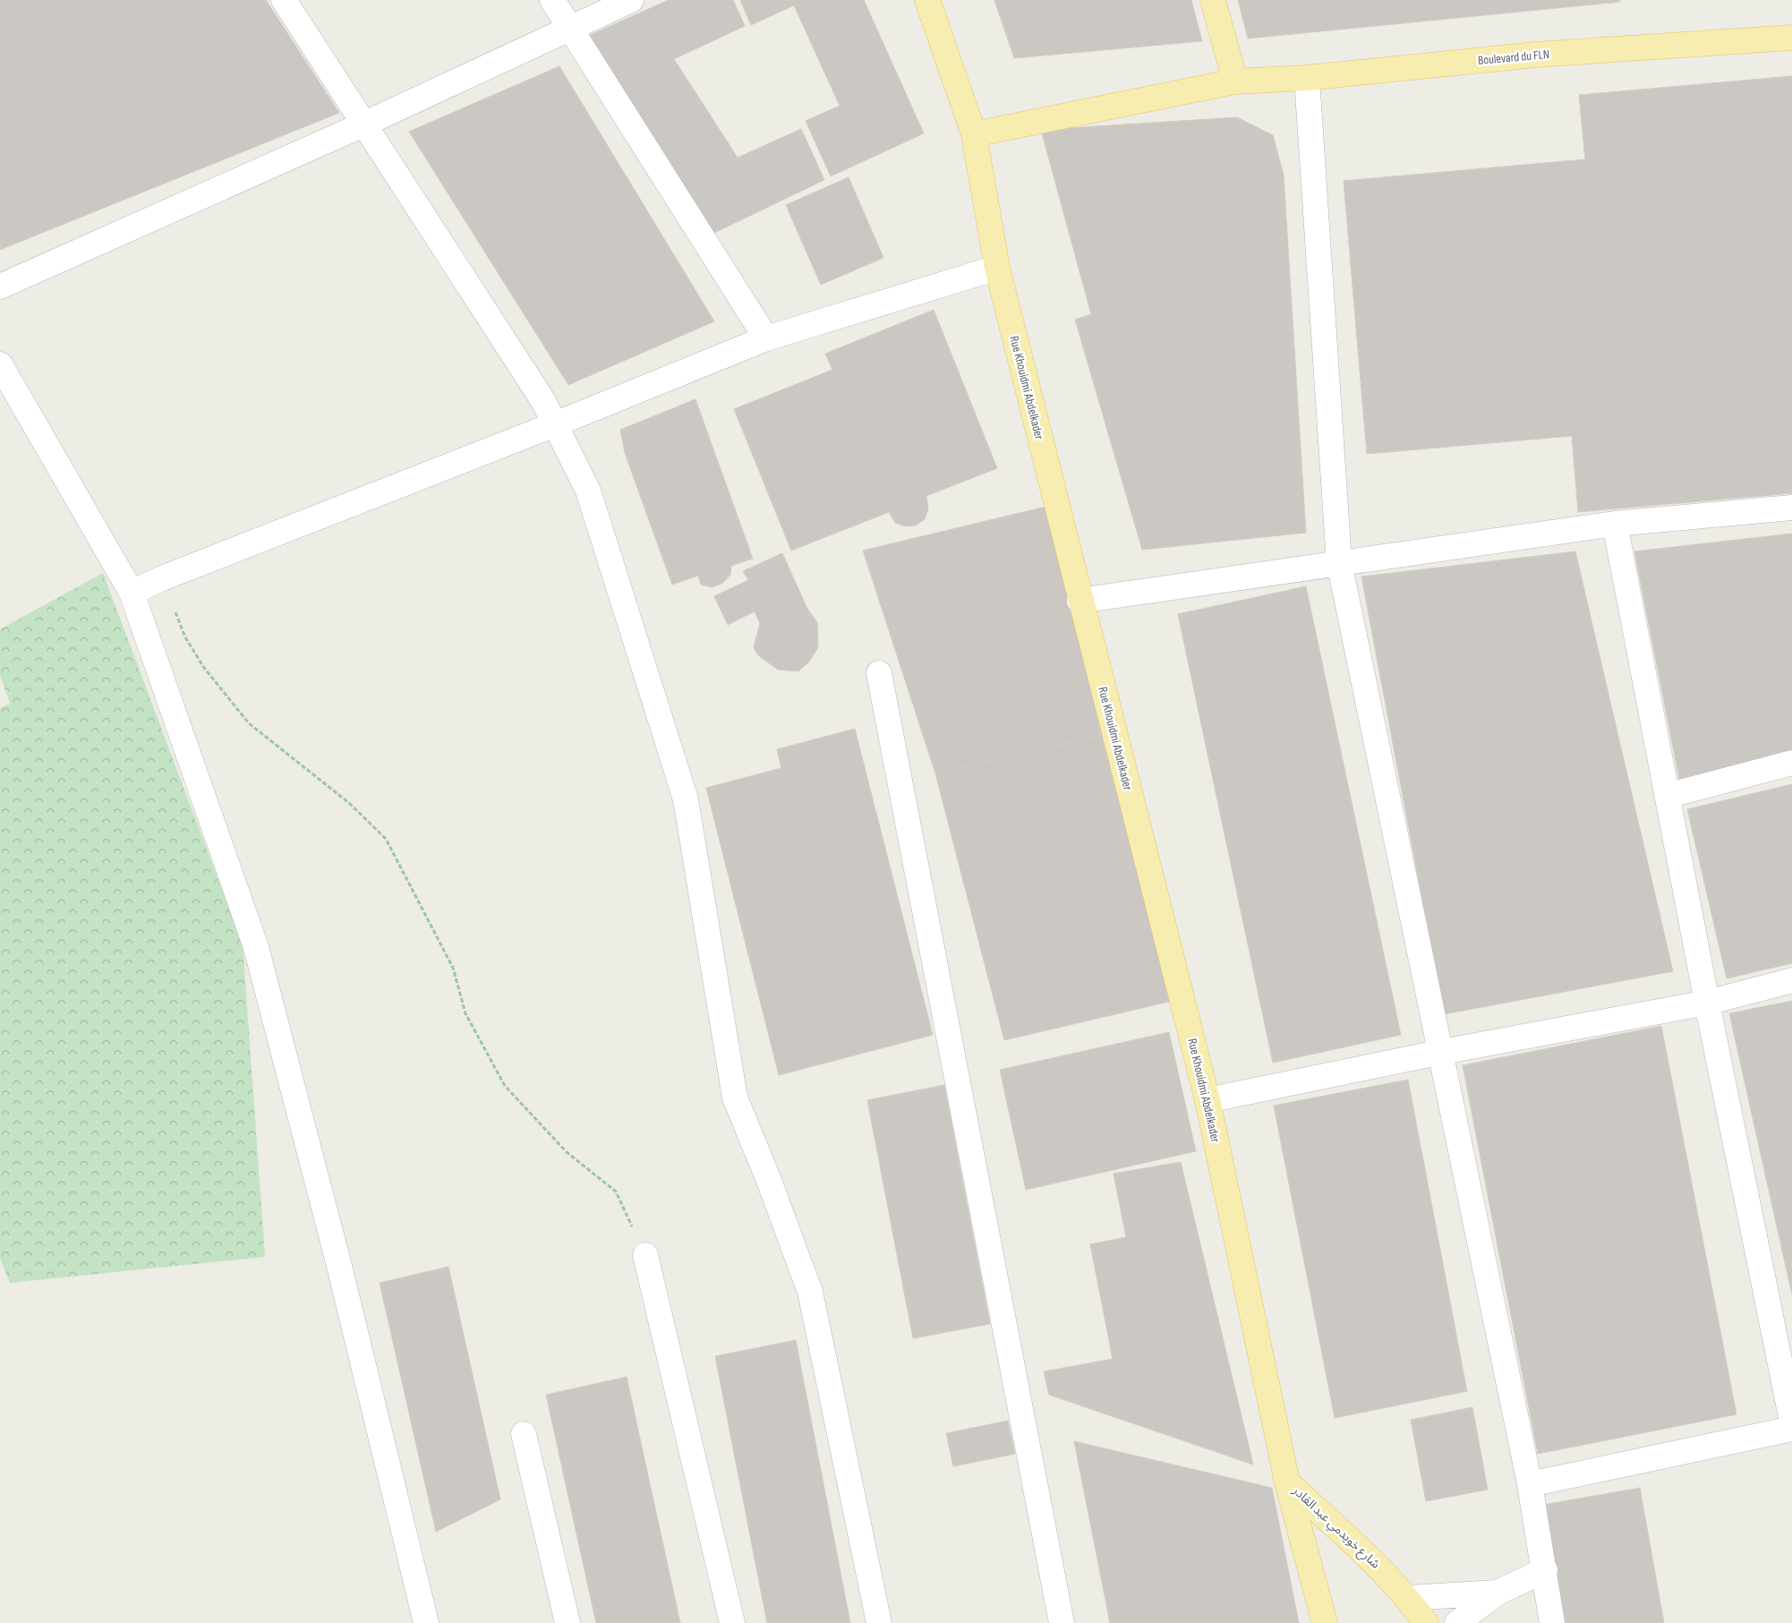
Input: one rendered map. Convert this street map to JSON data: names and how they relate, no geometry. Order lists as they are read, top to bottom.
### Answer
{
  "streets": {
    "main road": ["Boulevard du FLN", "Rue Khouidmi Abdelkader", "شارع خويدمي عبد القادر"]
  },
  "crossings": [
    ["Boulevard du FLN", "Rue Khouidmi Abdelkader"],
    ["Rue Khouidmi Abdelkader", "شارع خويدمي عبد القادر"]
  ]
}
